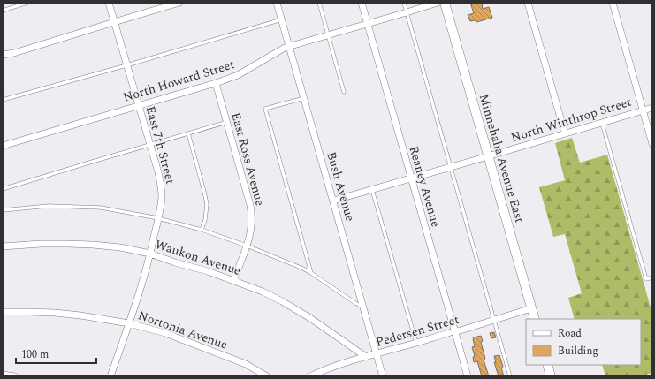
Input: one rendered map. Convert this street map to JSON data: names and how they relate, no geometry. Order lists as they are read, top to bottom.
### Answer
{
  "streets": {
    "main road": ["Minnehaha Avenue East"],
    "street": [
      "North Howard Street",
      "North Winthrop Street",
      "East 7th Street",
      "East Ross Avenue",
      "Bush Avenue",
      "Reaney Avenue",
      "Waukon Avenue",
      "Nortonia Avenue",
      "Pedersen Street"
    ]
  },
  "crossings": [
    ["North Howard Street", "East 7th Street"],
    ["North Howard Street", "East Ross Avenue"],
    ["North Howard Street", "Bush Avenue"],
    ["North Howard Street", "Reaney Avenue"],
    ["North Winthrop Street", "Minnehaha Avenue East"],
    ["North Winthrop Street", "Bush Avenue"],
    ["North Winthrop Street", "Reaney Avenue"],
    ["East 7th Street", "Waukon Avenue"],
    ["East 7th Street", "Nortonia Avenue"],
    ["Minnehaha Avenue East", "Pedersen Street"],
    ["East Ross Avenue", "Waukon Avenue"],
    ["Bush Avenue", "Pedersen Street"],
    ["Reaney Avenue", "Pedersen Street"],
    ["Waukon Avenue", "Pedersen Street"]
  ],
  "legend": ["Road", "Building"],
  "scale_bar": "100 m"
}
